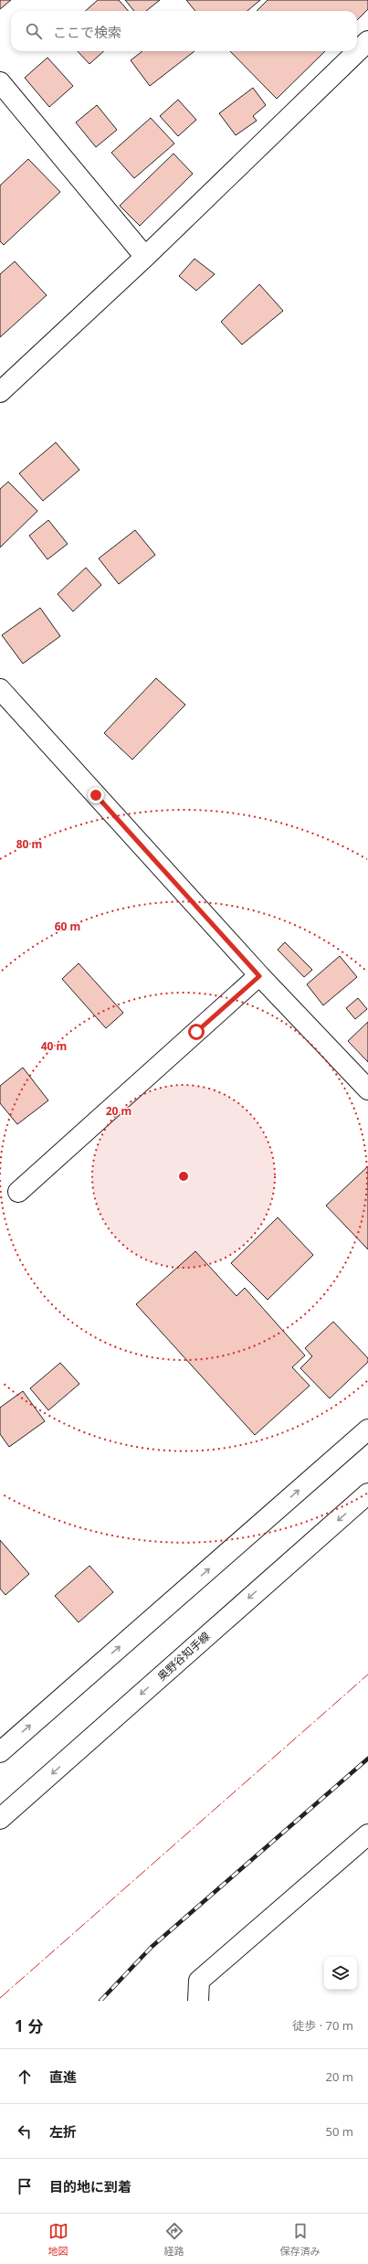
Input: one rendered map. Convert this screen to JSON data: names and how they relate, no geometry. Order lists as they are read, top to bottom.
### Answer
{
  "streets": {
    "street": ["奥野谷知手線"]
  },
  "page": {
    "search": "ここで検索",
    "heading": ["1 分", "徒歩 · 70 m"],
    "list": [
      ["直進", "20 m"],
      ["左折", "50 m"],
      "目的地に到着"
    ],
    "nav": ["地図", "経路", "保存済み"]
  },
  "rings": [
    "80 m",
    "60 m",
    "40 m",
    "20 m"
  ]
}
